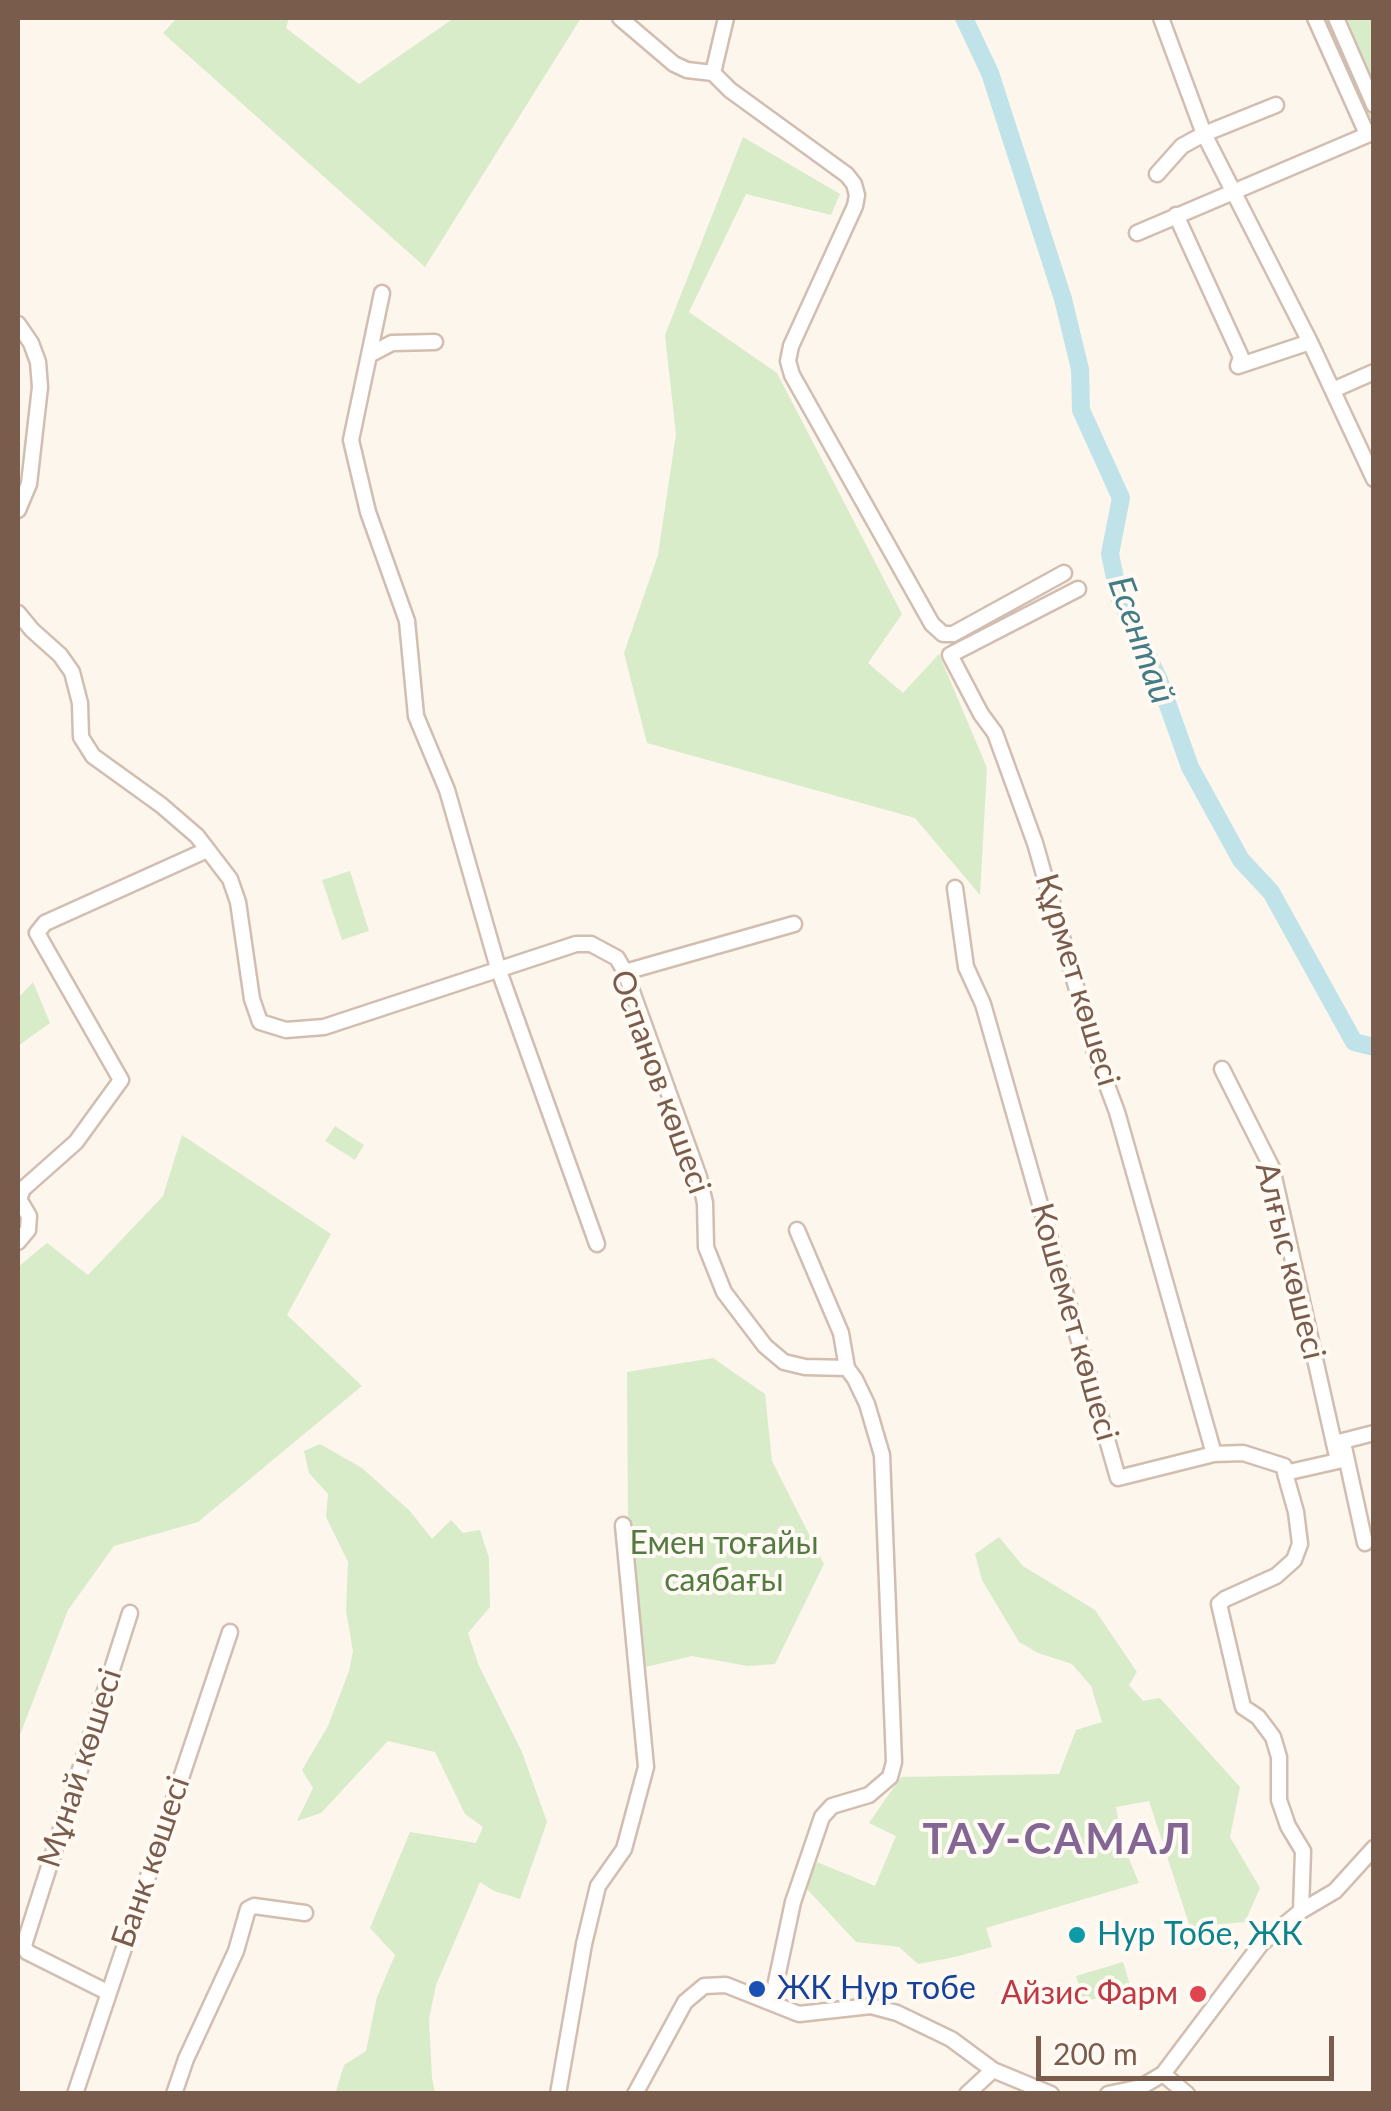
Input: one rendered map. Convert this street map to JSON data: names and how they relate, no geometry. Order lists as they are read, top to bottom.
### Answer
{
  "streets": {
    "street": [
      "Құрмет көшесі",
      "Оспанов көшесі",
      "Алғыс көшесі",
      "Кошемет көшесі",
      "Мұнай көшесі",
      "Банк көшесі"
    ]
  },
  "crossings": [
    ["Құрмет көшесі", "Кошемет көшесі"],
    ["Алғыс көшесі", "Кошемет көшесі"],
    ["Мұнай көшесі", "Банк көшесі"]
  ],
  "districts": ["ТАУ-САМАЛ"],
  "water": ["Есентай"],
  "parks": ["Емен тоғайы саябағы"],
  "places": ["Нур Тобе, ЖК", "ЖК Нур тобе", "Айзис Фарм"],
  "scale_bar": "200 m"
}
